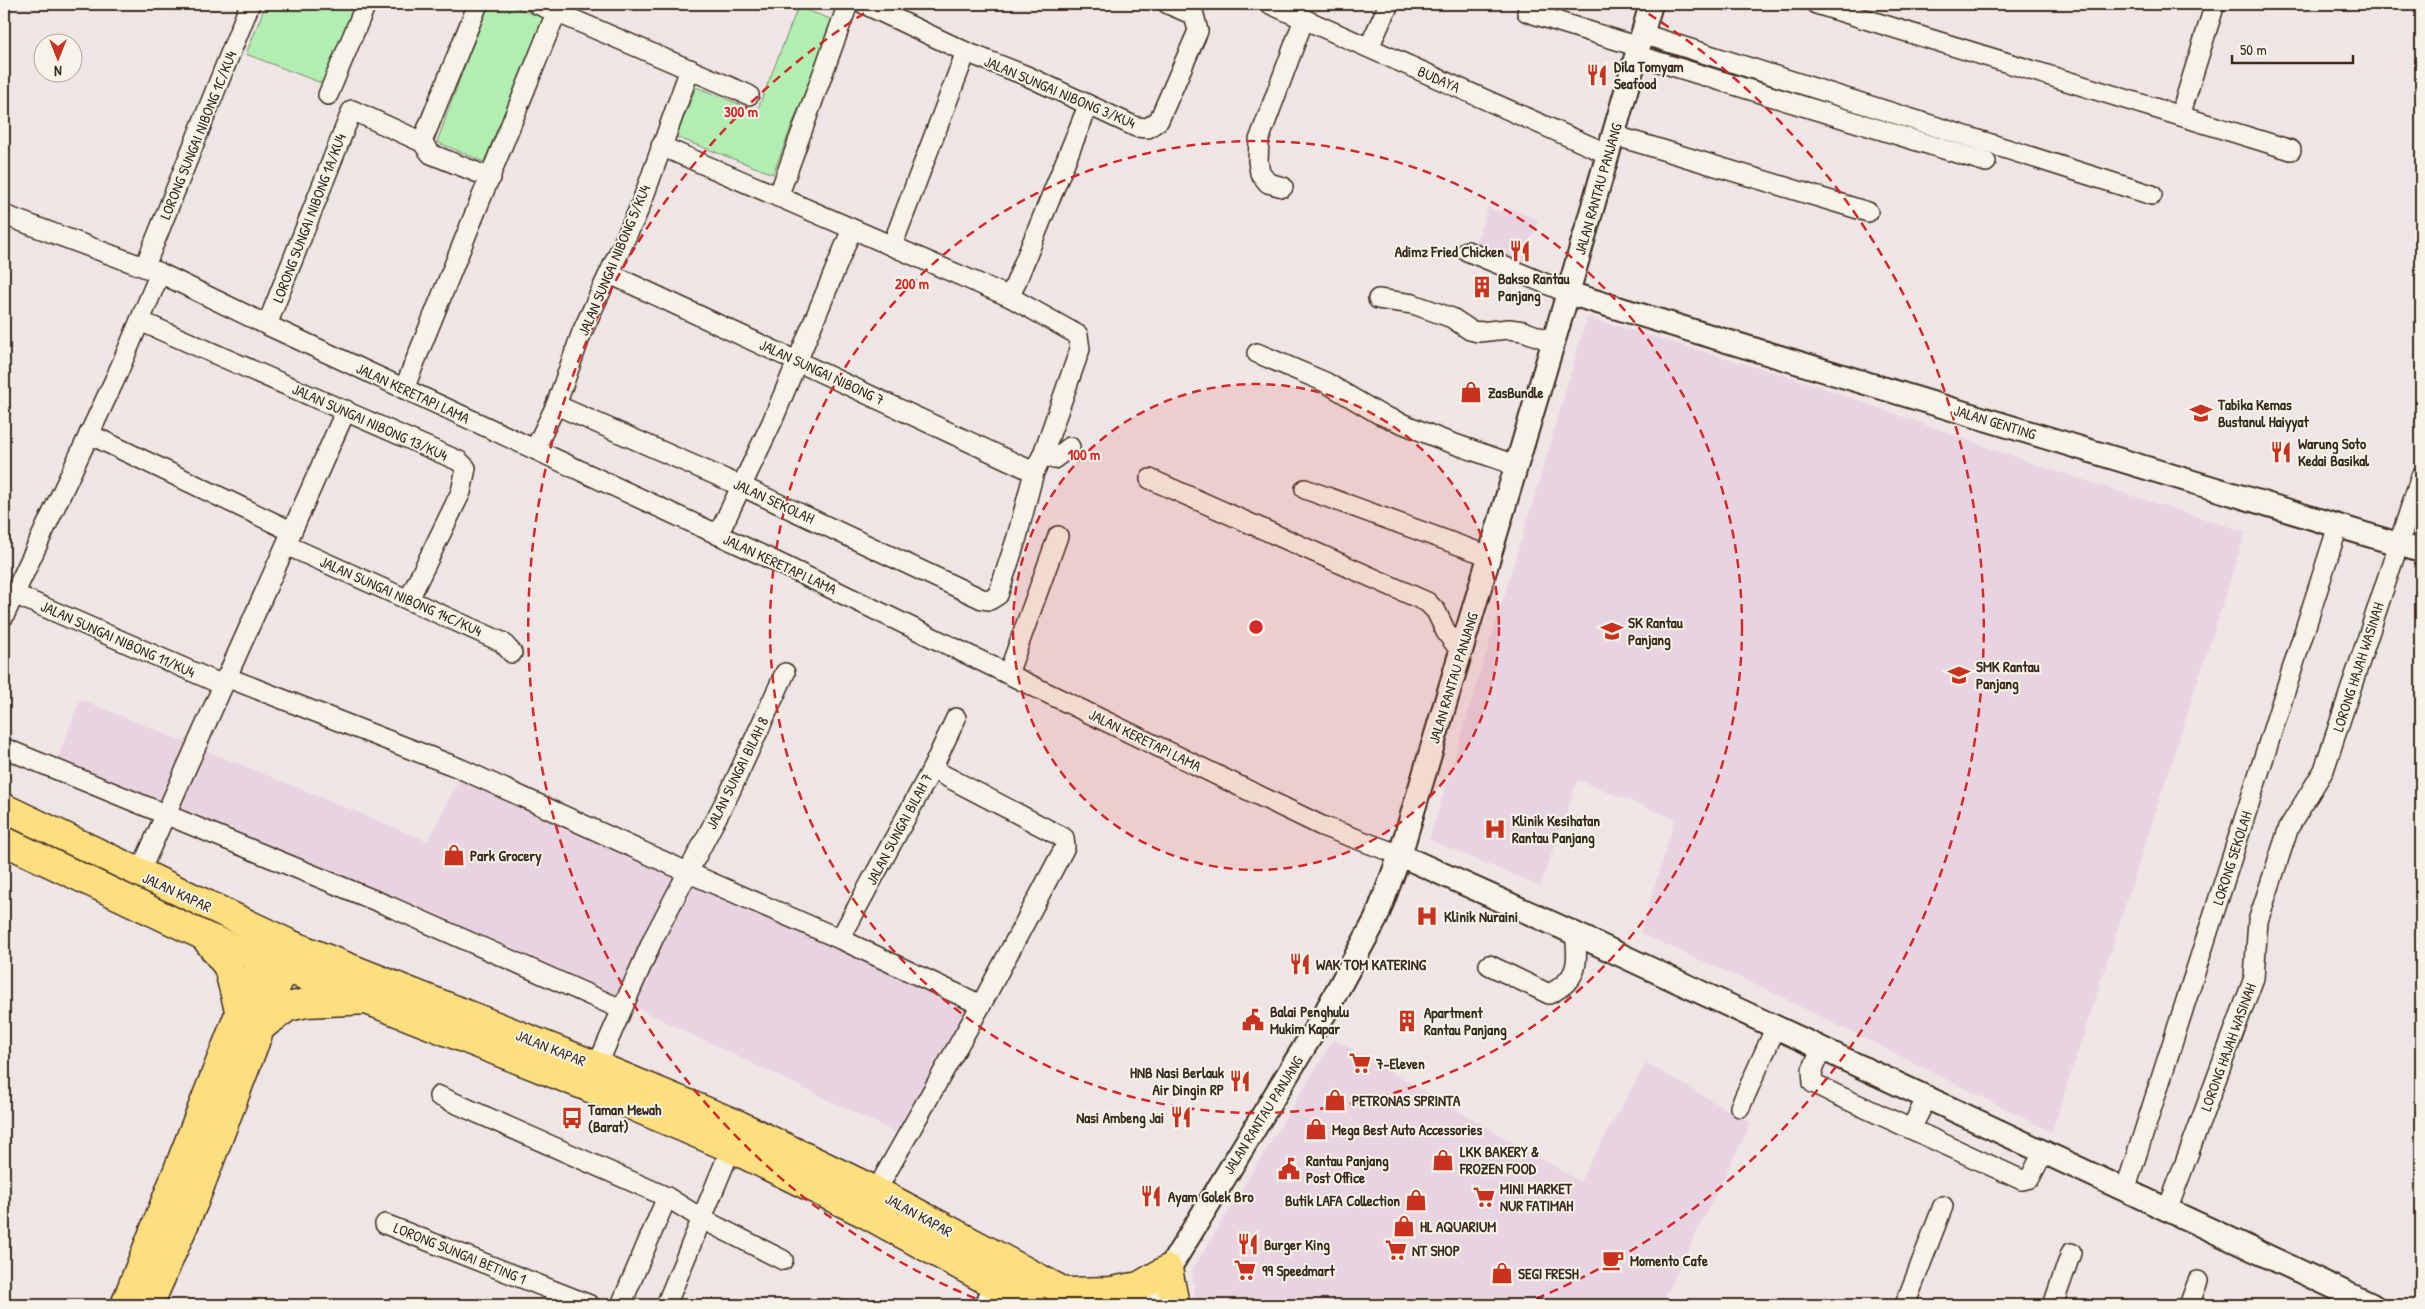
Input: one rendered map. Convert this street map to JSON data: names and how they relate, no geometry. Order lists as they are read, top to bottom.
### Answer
{
  "streets": {
    "highway": ["JALAN KAPAR"],
    "street": [
      "BUDAYA",
      "JALAN SUNGAI NIBONG 3/KU4",
      "LORONG SUNGAI NIBONG 1C/KU4",
      "JALAN RANTAU PANJANG",
      "LORONG SUNGAI NIBONG 1A/KU4",
      "JALAN SUNGAI NIBONG 5/KU4",
      "JALAN SUNGAI NIBONG 7",
      "JALAN KERETAPI LAMA",
      "JALAN SUNGAI NIBONG 13/KU4",
      "JALAN GENTING",
      "JALAN SEKOLAH",
      "JALAN SUNGAI NIBONG 14C/KU4",
      "JALAN SUNGAI NIBONG 11/KU4",
      "LORONG HAJAH WASINAH",
      "JALAN SUNGAI BILAH 8",
      "JALAN SUNGAI BILAH 7",
      "LORONG SEKOLAH",
      "LORONG SUNGAI BETING 1"
    ]
  },
  "crossings": [
    ["BUDAYA", "JALAN RANTAU PANJANG"],
    ["LORONG SUNGAI NIBONG 1C/KU4", "JALAN KERETAPI LAMA"],
    ["LORONG SUNGAI NIBONG 1C/KU4", "JALAN SUNGAI NIBONG 13/KU4"],
    ["LORONG SUNGAI NIBONG 1C/KU4", "JALAN SUNGAI NIBONG 14C/KU4"],
    ["LORONG SUNGAI NIBONG 1C/KU4", "JALAN SUNGAI NIBONG 11/KU4"],
    ["JALAN RANTAU PANJANG", "JALAN KERETAPI LAMA"],
    ["JALAN RANTAU PANJANG", "JALAN GENTING"],
    ["LORONG SUNGAI NIBONG 1A/KU4", "JALAN KERETAPI LAMA"],
    ["JALAN SUNGAI NIBONG 5/KU4", "JALAN SUNGAI NIBONG 7"],
    ["JALAN SUNGAI NIBONG 5/KU4", "JALAN KERETAPI LAMA"],
    ["JALAN SUNGAI NIBONG 5/KU4", "JALAN SEKOLAH"],
    ["JALAN SUNGAI NIBONG 7", "JALAN SEKOLAH"],
    ["JALAN SUNGAI NIBONG 13/KU4", "JALAN SUNGAI NIBONG 14C/KU4"],
    ["JALAN GENTING", "LORONG HAJAH WASINAH"],
    ["JALAN GENTING", "LORONG SEKOLAH"],
    ["JALAN SUNGAI NIBONG 11/KU4", "JALAN SUNGAI BILAH 8"],
    ["JALAN SUNGAI NIBONG 11/KU4", "JALAN SUNGAI BILAH 7"],
    ["JALAN SUNGAI BILAH 8", "JALAN KAPAR"]
  ],
  "places": {
    "restaurant": [
      "Dila Tomyam Seafood",
      "Adimz Fried Chicken",
      "Warung Soto Kedai Basikal",
      "WAK TOM KATERING",
      "HNB Nasi Berlauk Air Dingin RP",
      "Nasi Ambeng Jai",
      "Ayam Golek Bro",
      "Burger King"
    ],
    "building": ["Bakso Rantau Panjang", "Apartment Rantau Panjang"],
    "shop": [
      "ZasBundle",
      "Park Grocery",
      "PETRONAS SPRINTA",
      "Mega Best Auto Accessories",
      "LKK BAKERY & FROZEN FOOD",
      "Butik LAFA Collection",
      "HL AQUARIUM",
      "SEGI FRESH"
    ],
    "school or university": ["Tabika Kemas Bustanul Haiyyat", "SK Rantau Panjang", "SMK Rantau Panjang"],
    "hospital": ["Klinik Kesihatan Rantau Panjang", "Klinik Nuraini"],
    "public building": ["Balai Penghulu Mukim Kapar", "Rantau Panjang Post Office"],
    "supermarket": [
      "7-Eleven",
      "MINI MARKET NUR FATIMAH",
      "NT SHOP",
      "99 Speedmart"
    ],
    "bus stop": ["Taman Mewah (Barat)"],
    "cafe": ["Momento Cafe"]
  },
  "scale_bar": "50 m",
  "north": "bottom",
  "rings": ["300 m", "200 m", "100 m"]
}
